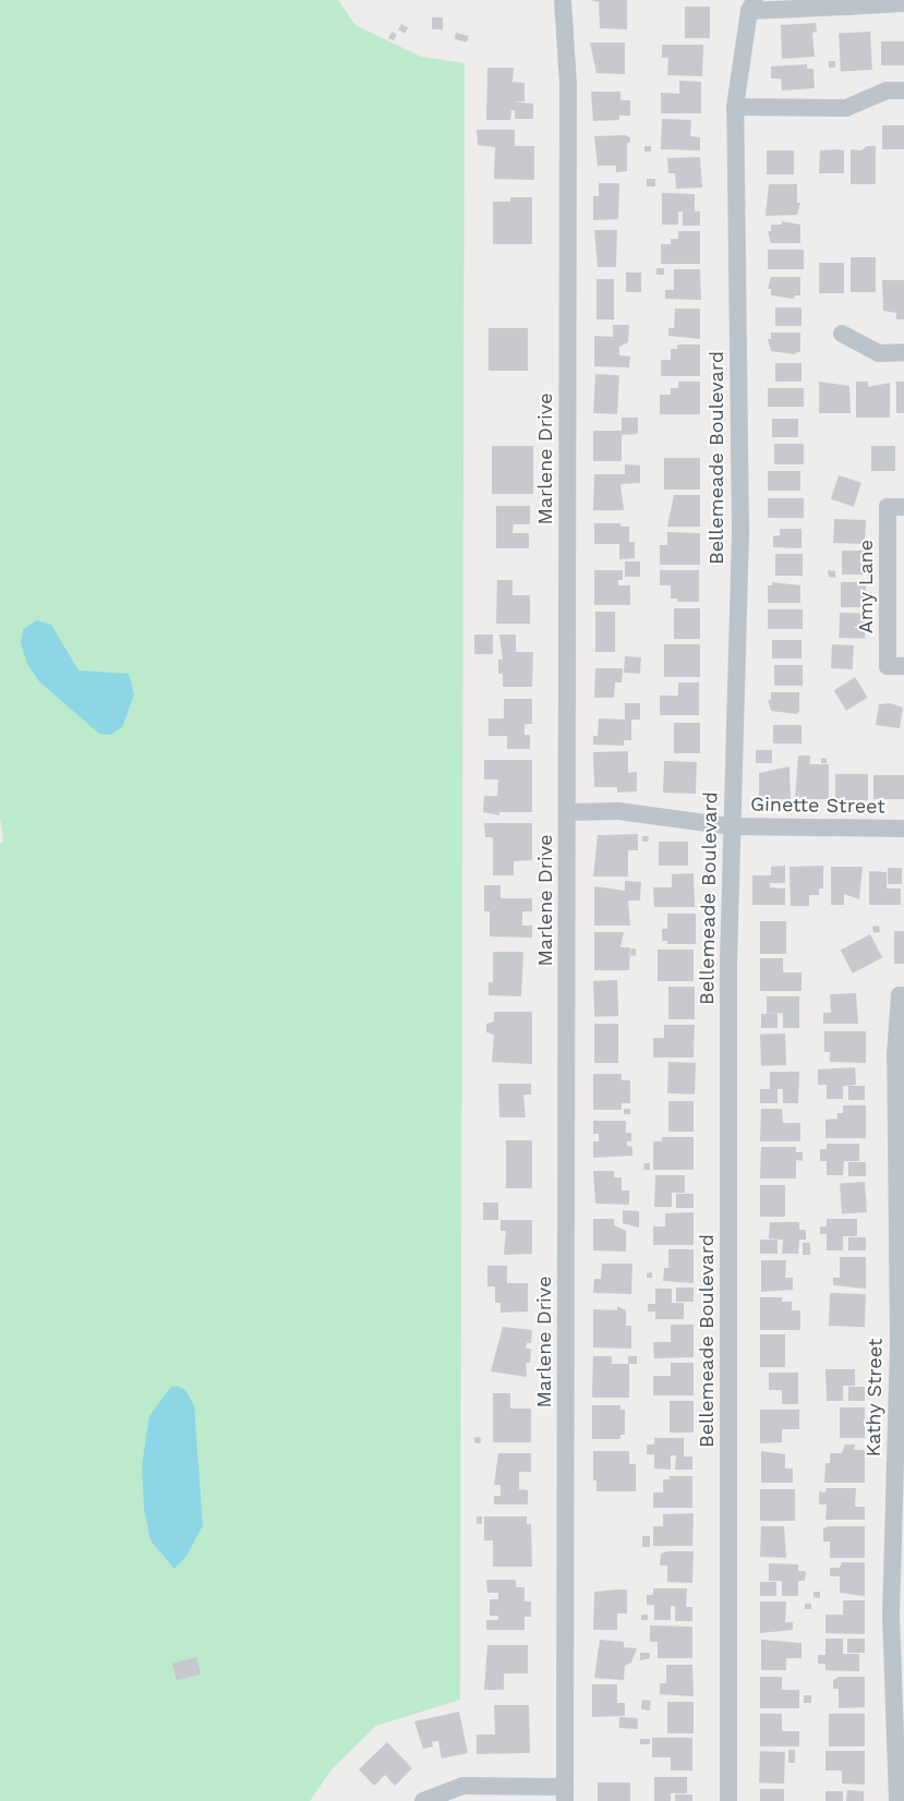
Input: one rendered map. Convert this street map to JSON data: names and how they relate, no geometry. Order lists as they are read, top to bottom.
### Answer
{
  "streets": {
    "street": [
      "Bellemeade Boulevard",
      "Marlene Drive",
      "Amy Lane",
      "Ginette Street",
      "Kathy Street"
    ]
  },
  "crossings": [
    ["Bellemeade Boulevard", "Ginette Street"],
    ["Marlene Drive", "Ginette Street"]
  ]
}
